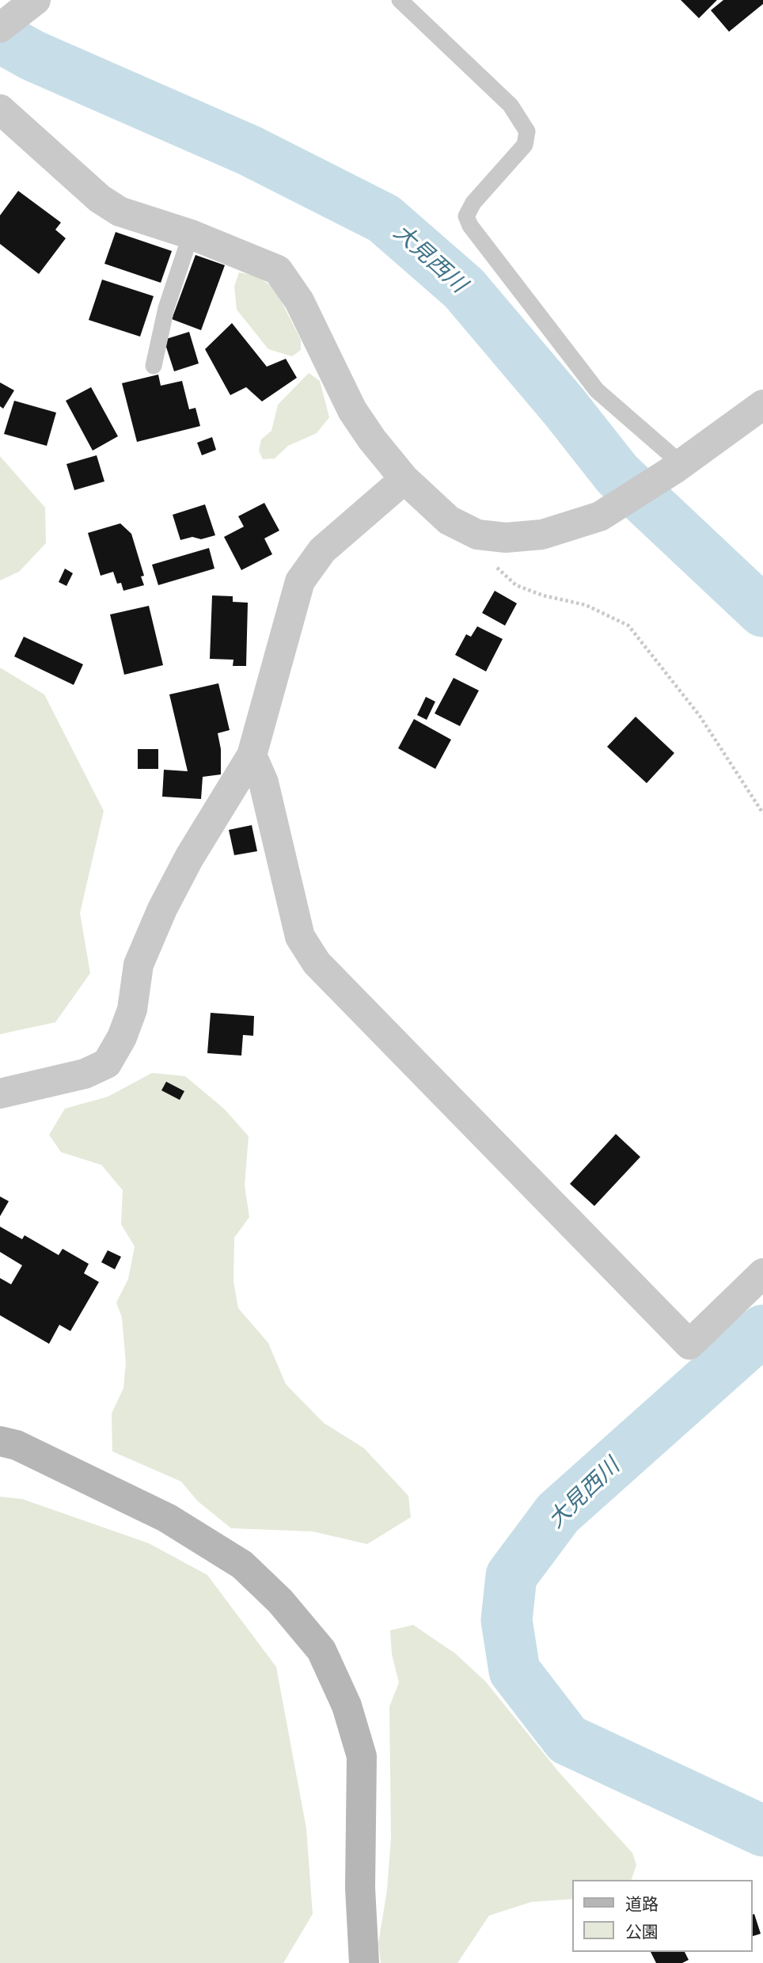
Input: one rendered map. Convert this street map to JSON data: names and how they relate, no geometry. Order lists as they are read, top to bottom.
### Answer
{
  "water": ["大見西川"],
  "legend": ["道路", "公園"]
}
